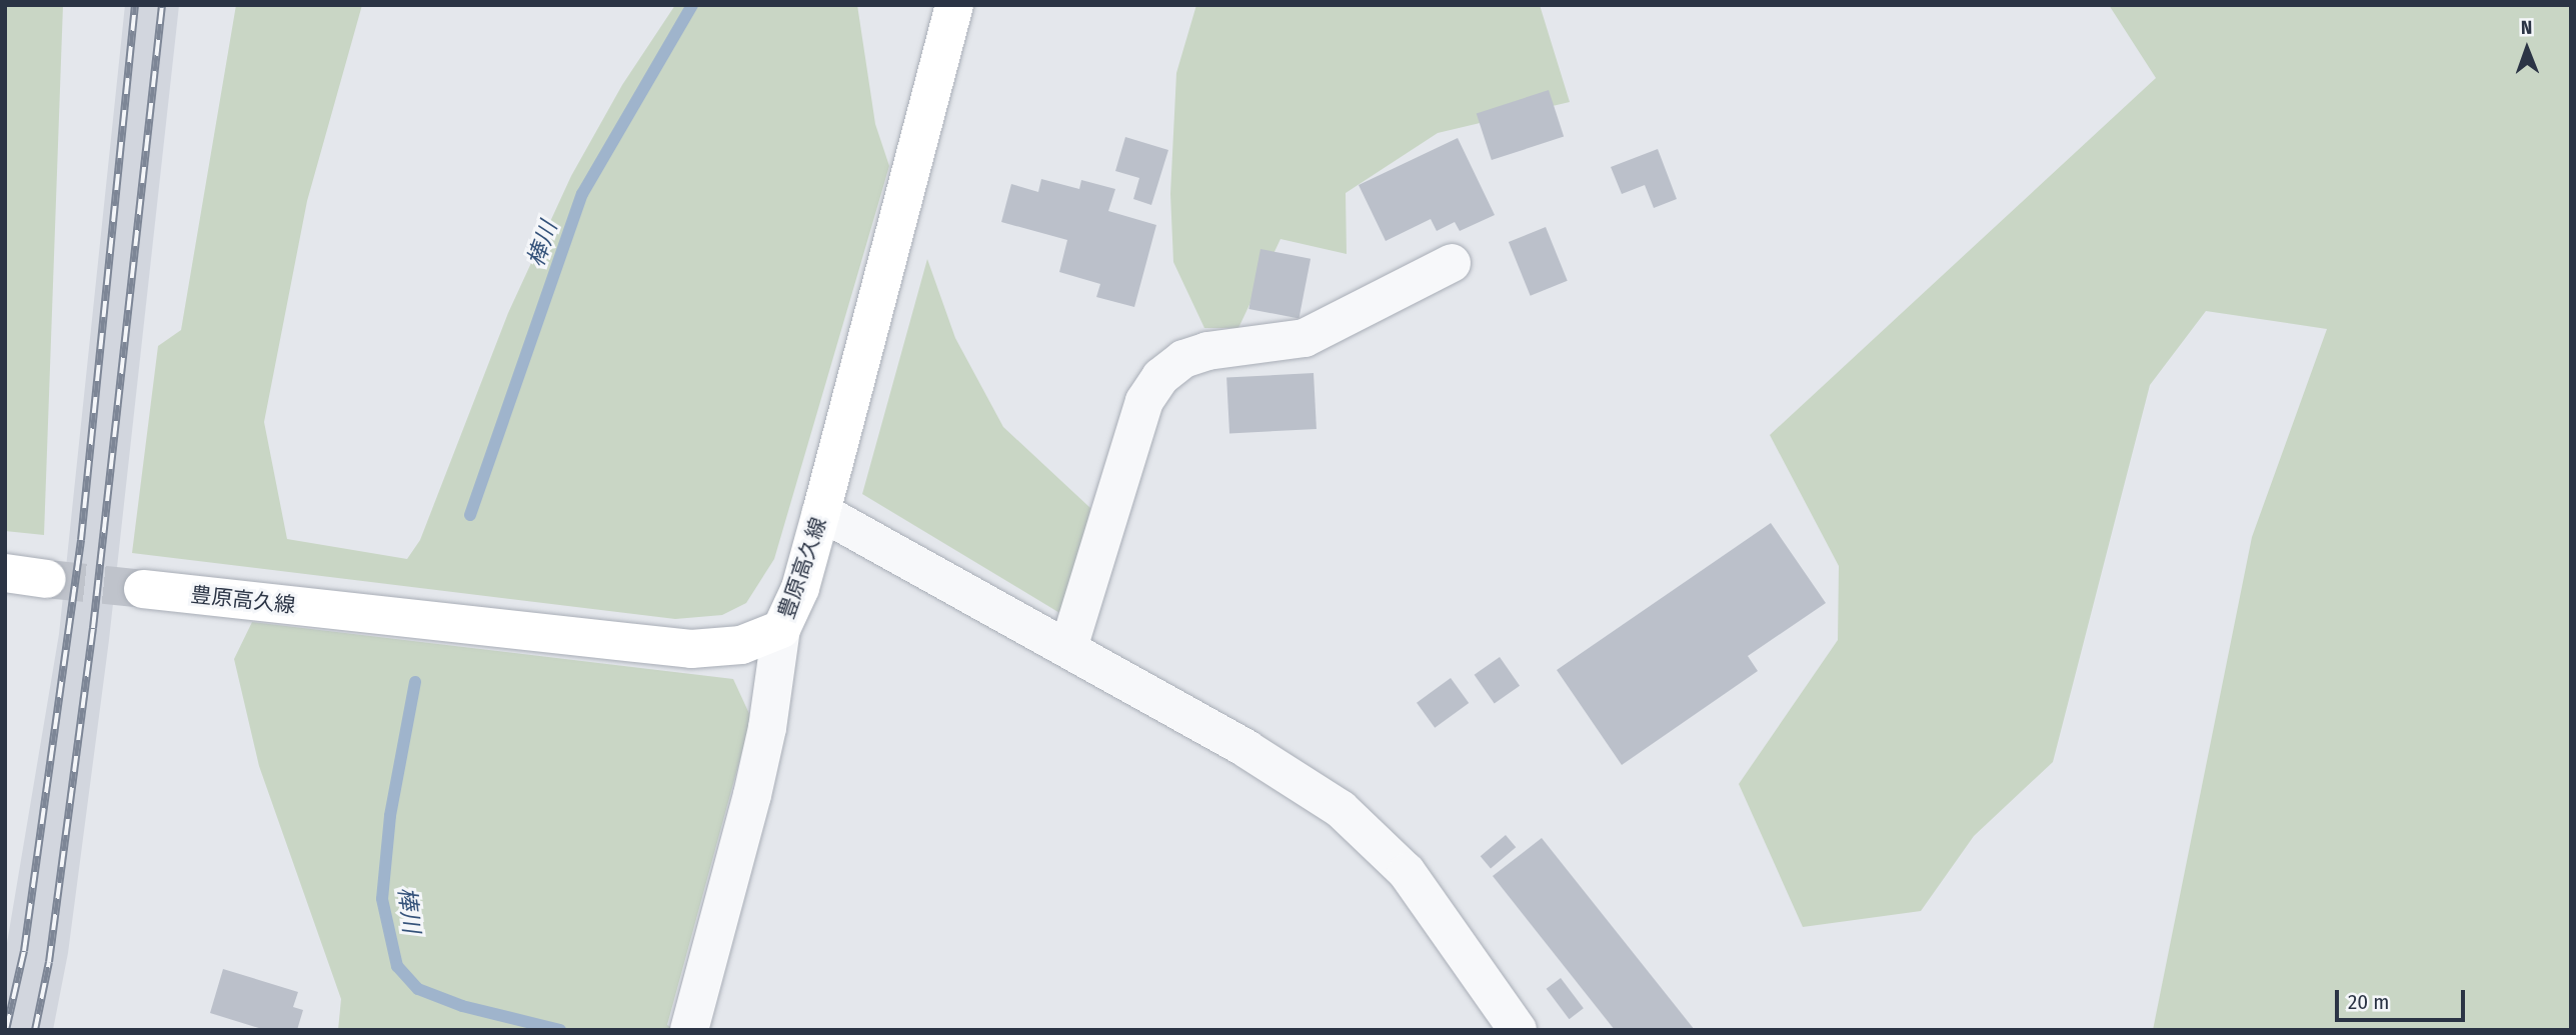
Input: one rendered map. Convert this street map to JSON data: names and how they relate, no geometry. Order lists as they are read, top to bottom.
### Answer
{
  "streets": {
    "main road": ["豊原高久線"]
  },
  "water": ["棒川"],
  "scale_bar": "20 m",
  "north": "top"
}
